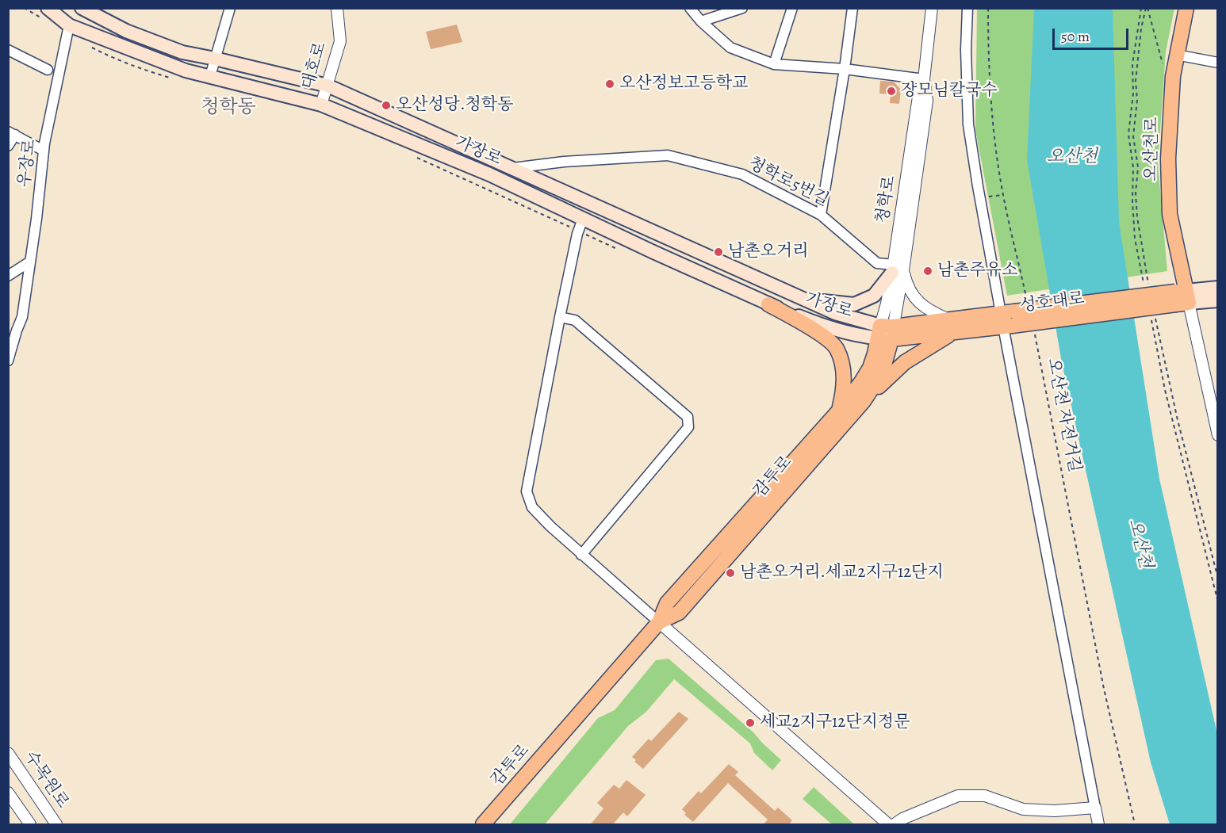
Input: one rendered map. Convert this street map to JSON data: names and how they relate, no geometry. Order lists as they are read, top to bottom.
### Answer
{
  "streets": {
    "main road": [
      "오산천로",
      "가장로",
      "성호대로",
      "감투로"
    ],
    "street": [
      "대호로",
      "우장로",
      "청학로5번길",
      "청학로",
      "수목원로"
    ],
    "path": ["오산천 자전거길"]
  },
  "crossings": [
    ["대호로", "가장로"],
    ["오산천로", "성호대로"],
    ["가장로", "우장로"],
    ["가장로", "청학로5번길"],
    ["가장로", "청학로"],
    ["가장로", "성호대로"],
    ["가장로", "감투로"],
    ["청학로5번길", "청학로"],
    ["청학로", "성호대로"],
    ["청학로", "감투로"],
    ["성호대로", "감투로"]
  ],
  "districts": ["청학동"],
  "water": ["오산천"],
  "places": [
    "오산정보고등학교",
    "장모님칼국수",
    "오산성당.청학동",
    "남촌오거리",
    "남촌주유소",
    "남촌오거리.세교2지구12단지",
    "세교2지구12단지정문"
  ],
  "scale_bar": "50 m"
}
